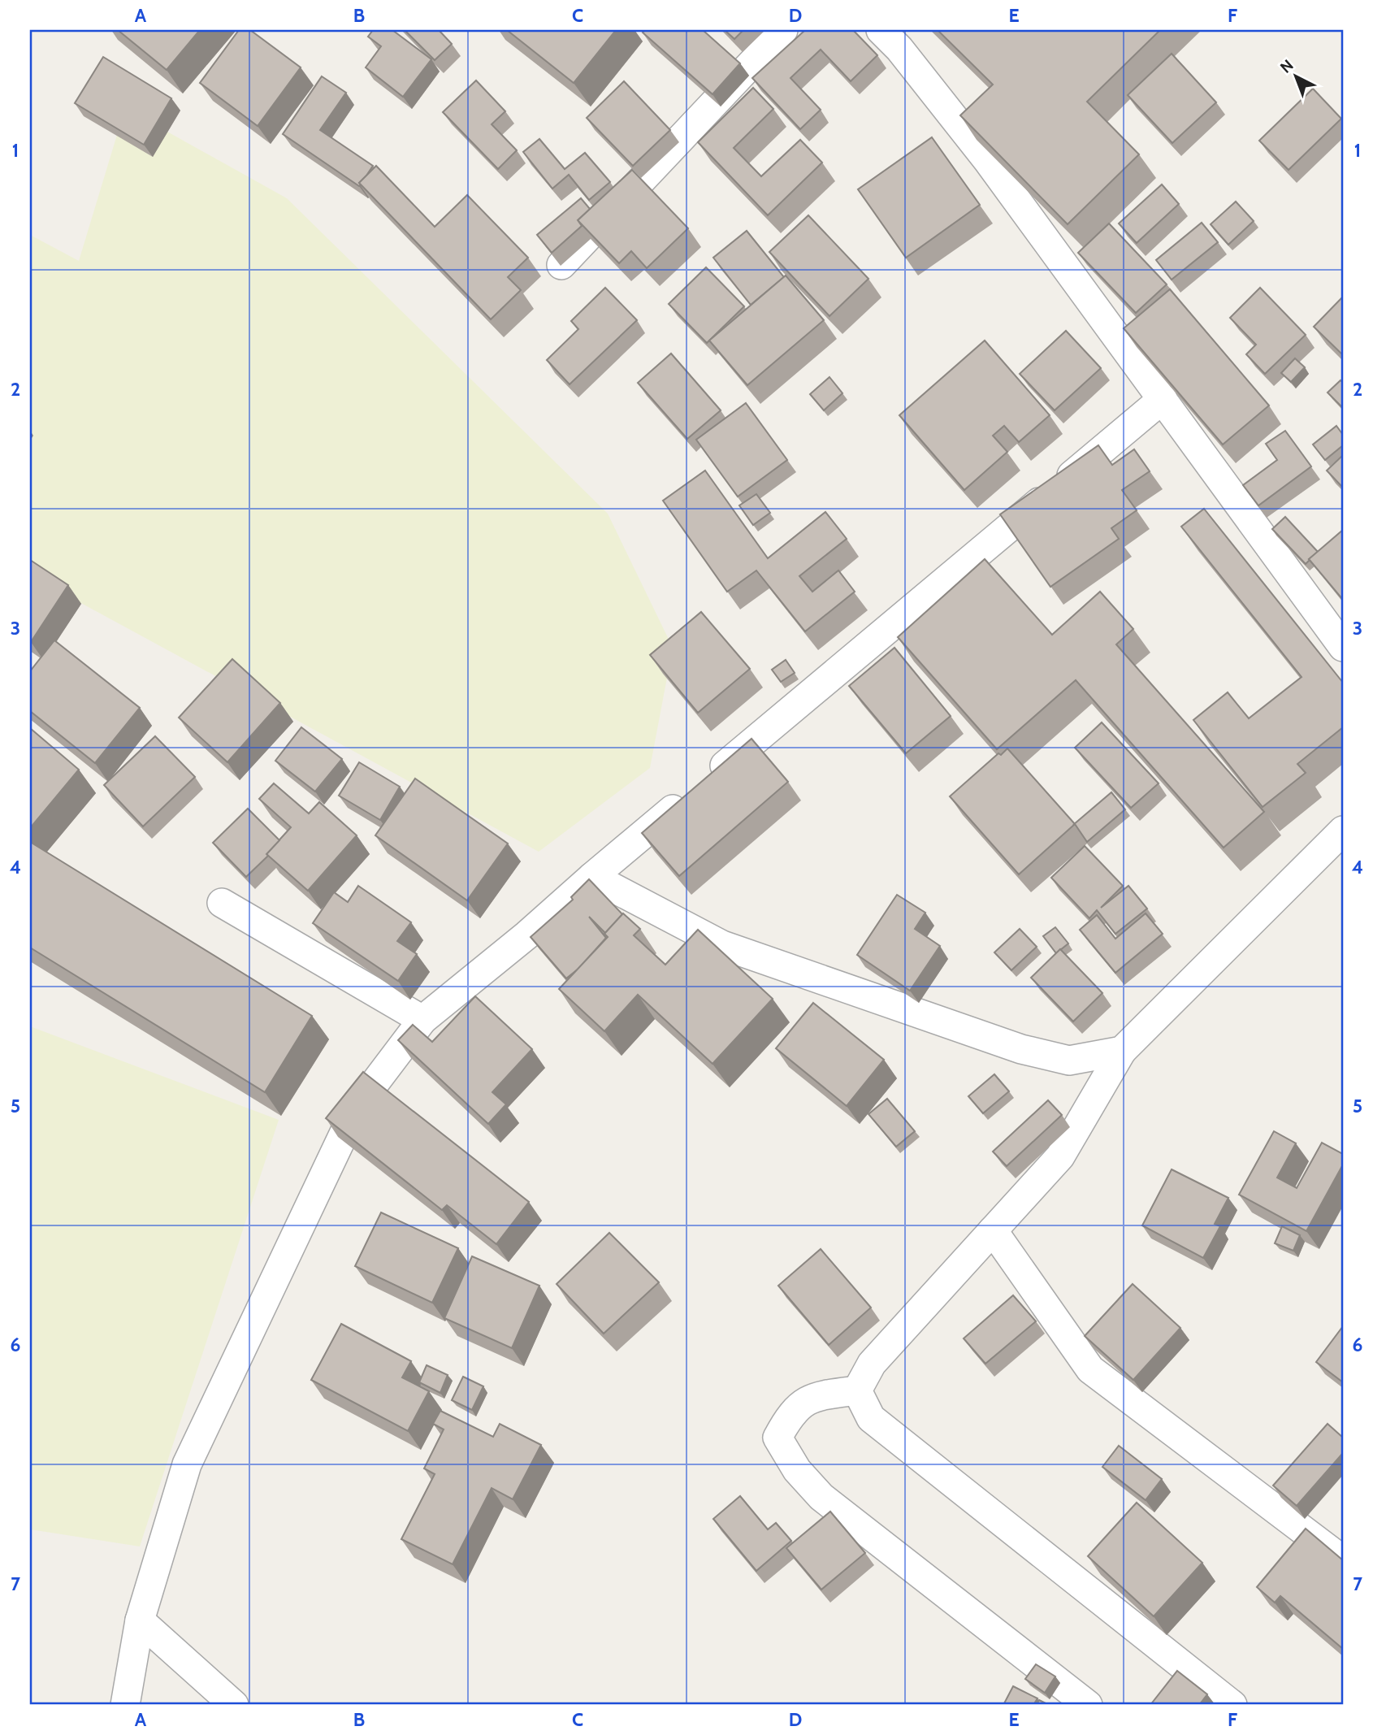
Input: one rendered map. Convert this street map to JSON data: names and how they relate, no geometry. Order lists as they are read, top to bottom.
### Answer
{
  "north": "top left",
  "grid": {
    "columns": [
      "A",
      "B",
      "C",
      "D",
      "E",
      "F"
    ],
    "rows": [
      "1",
      "2",
      "3",
      "4",
      "5",
      "6",
      "7"
    ]
  }
}
